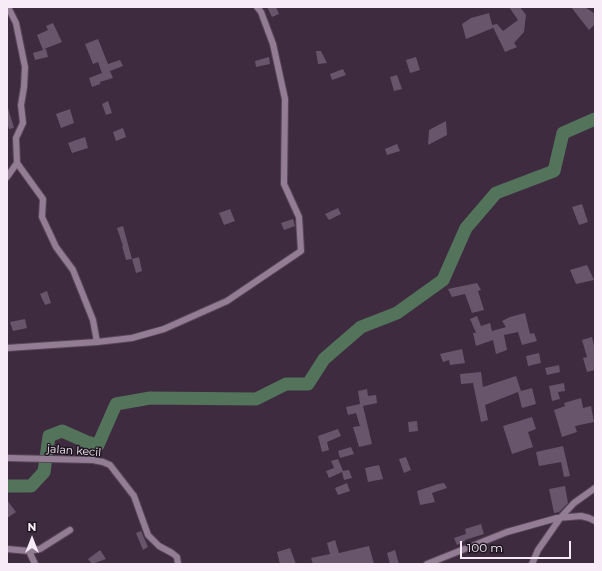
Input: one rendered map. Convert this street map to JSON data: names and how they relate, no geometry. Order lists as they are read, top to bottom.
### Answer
{
  "streets": {
    "street": ["jalan kecil"]
  },
  "scale_bar": "100 m",
  "north": "top"
}
